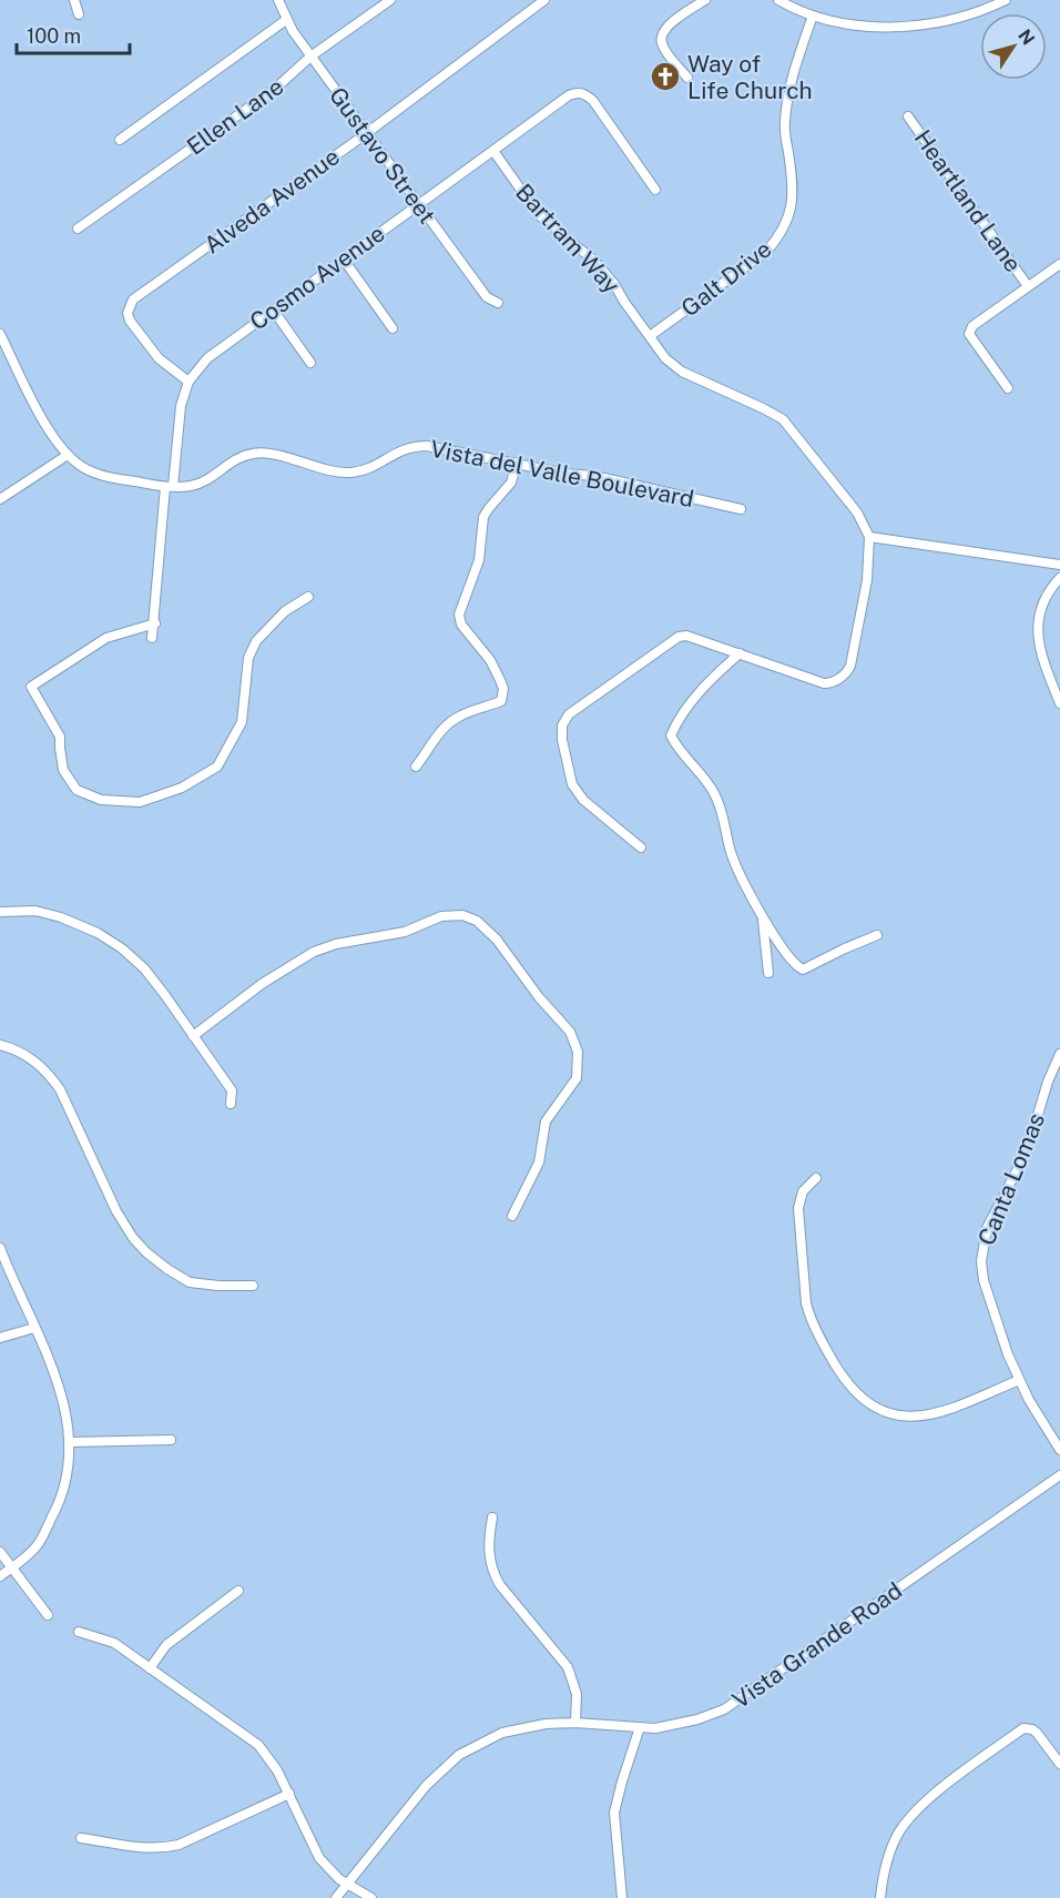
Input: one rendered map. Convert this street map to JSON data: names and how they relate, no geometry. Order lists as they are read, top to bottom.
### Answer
{
  "streets": {
    "street": [
      "Ellen Lane",
      "Gustavo Street",
      "Alveda Avenue",
      "Heartland Lane",
      "Bartram Way",
      "Cosmo Avenue",
      "Galt Drive",
      "Vista del Valle Boulevard",
      "Canta Lomas",
      "Vista Grande Road"
    ]
  },
  "crossings": [
    ["Ellen Lane", "Gustavo Street"],
    ["Gustavo Street", "Alveda Avenue"],
    ["Gustavo Street", "Cosmo Avenue"],
    ["Alveda Avenue", "Cosmo Avenue"],
    ["Bartram Way", "Cosmo Avenue"],
    ["Bartram Way", "Galt Drive"]
  ],
  "places": {
    "church": ["Way of Life Church"]
  },
  "scale_bar": "100 m",
  "north": "top right"
}
